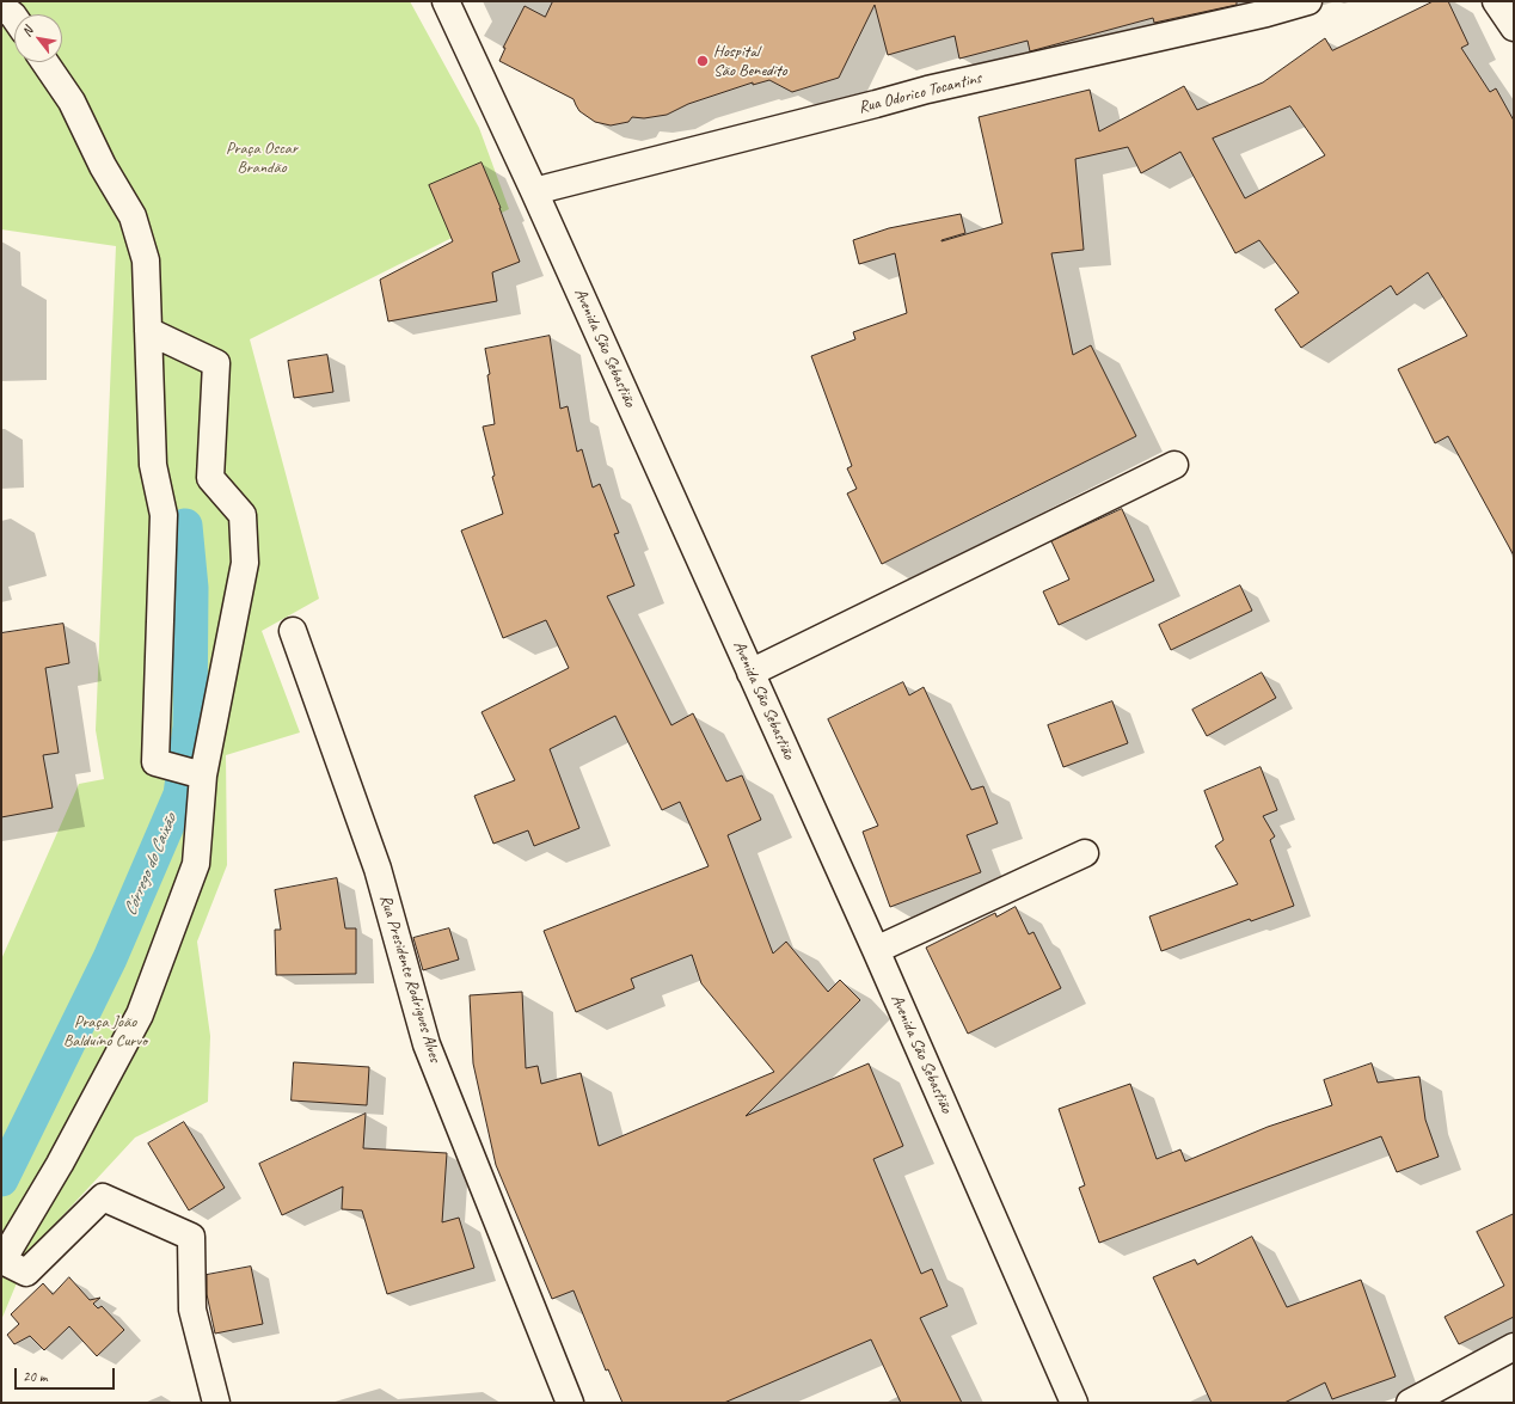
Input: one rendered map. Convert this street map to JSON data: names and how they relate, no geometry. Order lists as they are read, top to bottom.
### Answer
{
  "streets": {
    "street": ["Rua Odorico Tocantins", "Avenida São Sebastião", "Rua Presidente Rodrigues Alves"]
  },
  "crossings": [
    ["Rua Odorico Tocantins", "Avenida São Sebastião"]
  ],
  "water": ["Córrego do Caixão"],
  "parks": ["Praça Oscar Brandão", "Praça João Balduíno Curvo"],
  "places": ["Hospital São Benedito"],
  "scale_bar": "20 m",
  "north": "top left"
}
